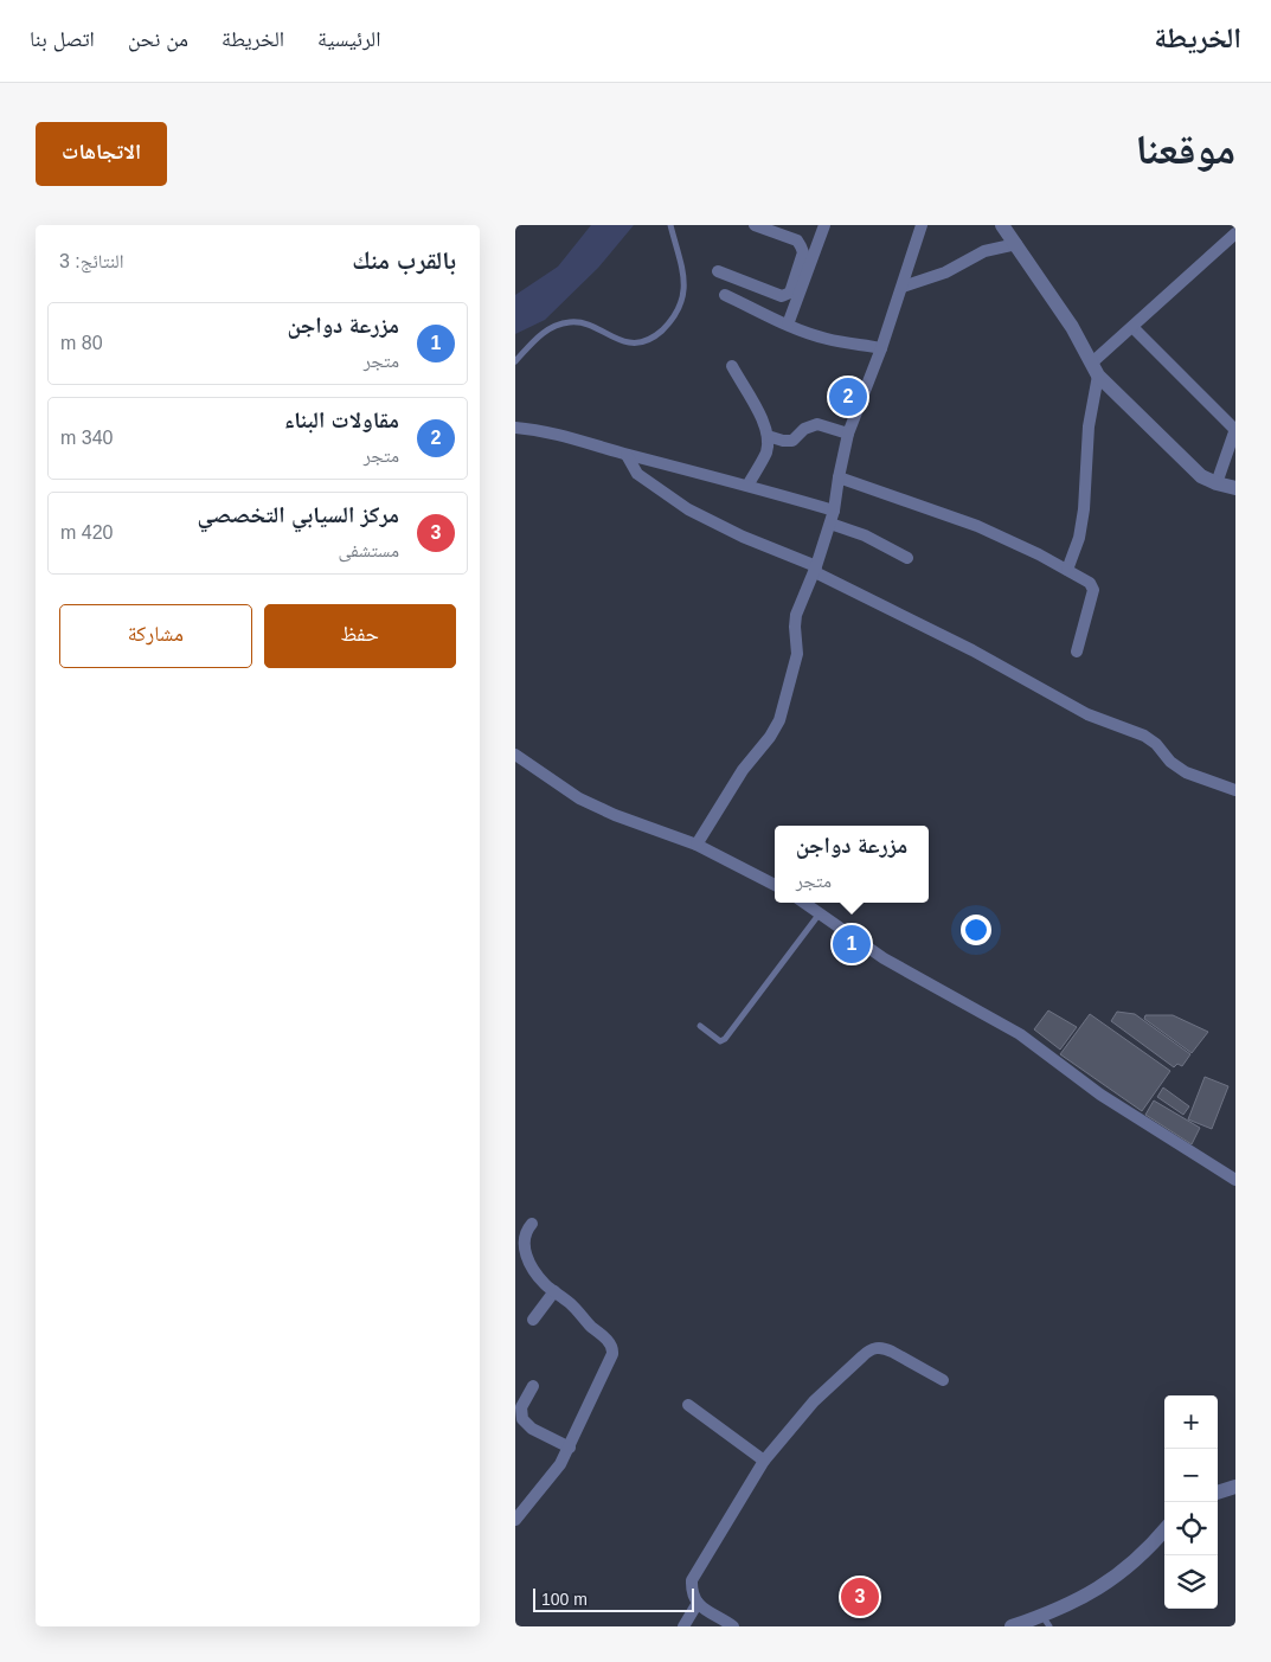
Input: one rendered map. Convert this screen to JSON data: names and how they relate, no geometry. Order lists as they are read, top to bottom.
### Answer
{
  "scale_bar": "100 m",
  "page": {
    "header": "الخريطة",
    "nav": [
      "الرئيسية",
      "الخريطة",
      "من نحن",
      "اتصل بنا"
    ],
    "title": "موقعنا",
    "buttons": [
      "الاتجاهات",
      ["حفظ", "مشاركة"]
    ],
    "heading": ["بالقرب منك", "النتائج: 3"],
    "list": [
      {
        "mark": "1",
        "name": "مزرعة دواجن",
        "note": "متجر",
        "value": "80 m"
      },
      {
        "mark": "2",
        "name": "مقاولات البناء",
        "note": "متجر",
        "value": "340 m"
      },
      {
        "mark": "3",
        "name": "مركز السيابي التخصصي",
        "note": "مستشفى",
        "value": "420 m"
      }
    ],
    "pins": ["2", "1", "3"],
    "popup": ["مزرعة دواجن", "متجر"],
    "map_buttons": ["+", "−"],
    "scale": "100 m"
  }
}
